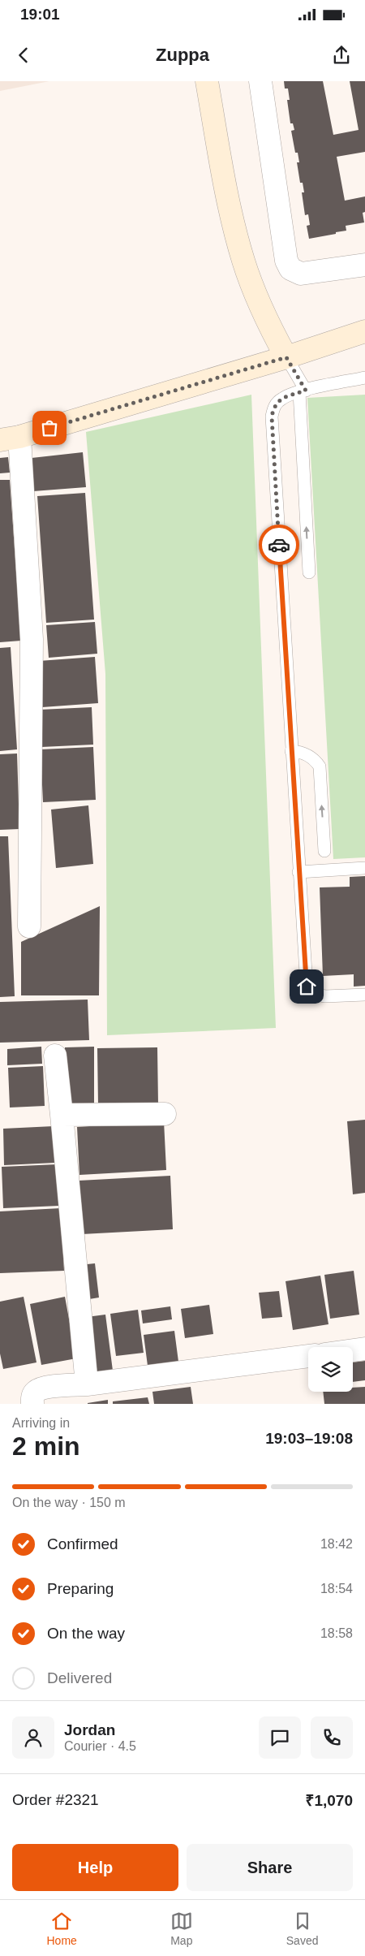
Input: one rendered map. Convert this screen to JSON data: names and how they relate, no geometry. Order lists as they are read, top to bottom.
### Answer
{
  "page": {
    "status": "19:01",
    "header": "Zuppa",
    "heading": ["2 min", "Arriving in", "19:03–19:08"],
    "panel": [
      "Jordan",
      "Courier · 4.5",
      "Order #2321",
      "₹1,070"
    ],
    "bar": "On the way · 150 m",
    "list": [
      ["Confirmed", "18:42"],
      ["Preparing", "18:54"],
      ["On the way", "18:58"],
      "Delivered"
    ],
    "buttons": ["Help", "Share"],
    "tabs": ["Home", "Map", "Saved"]
  }
}
